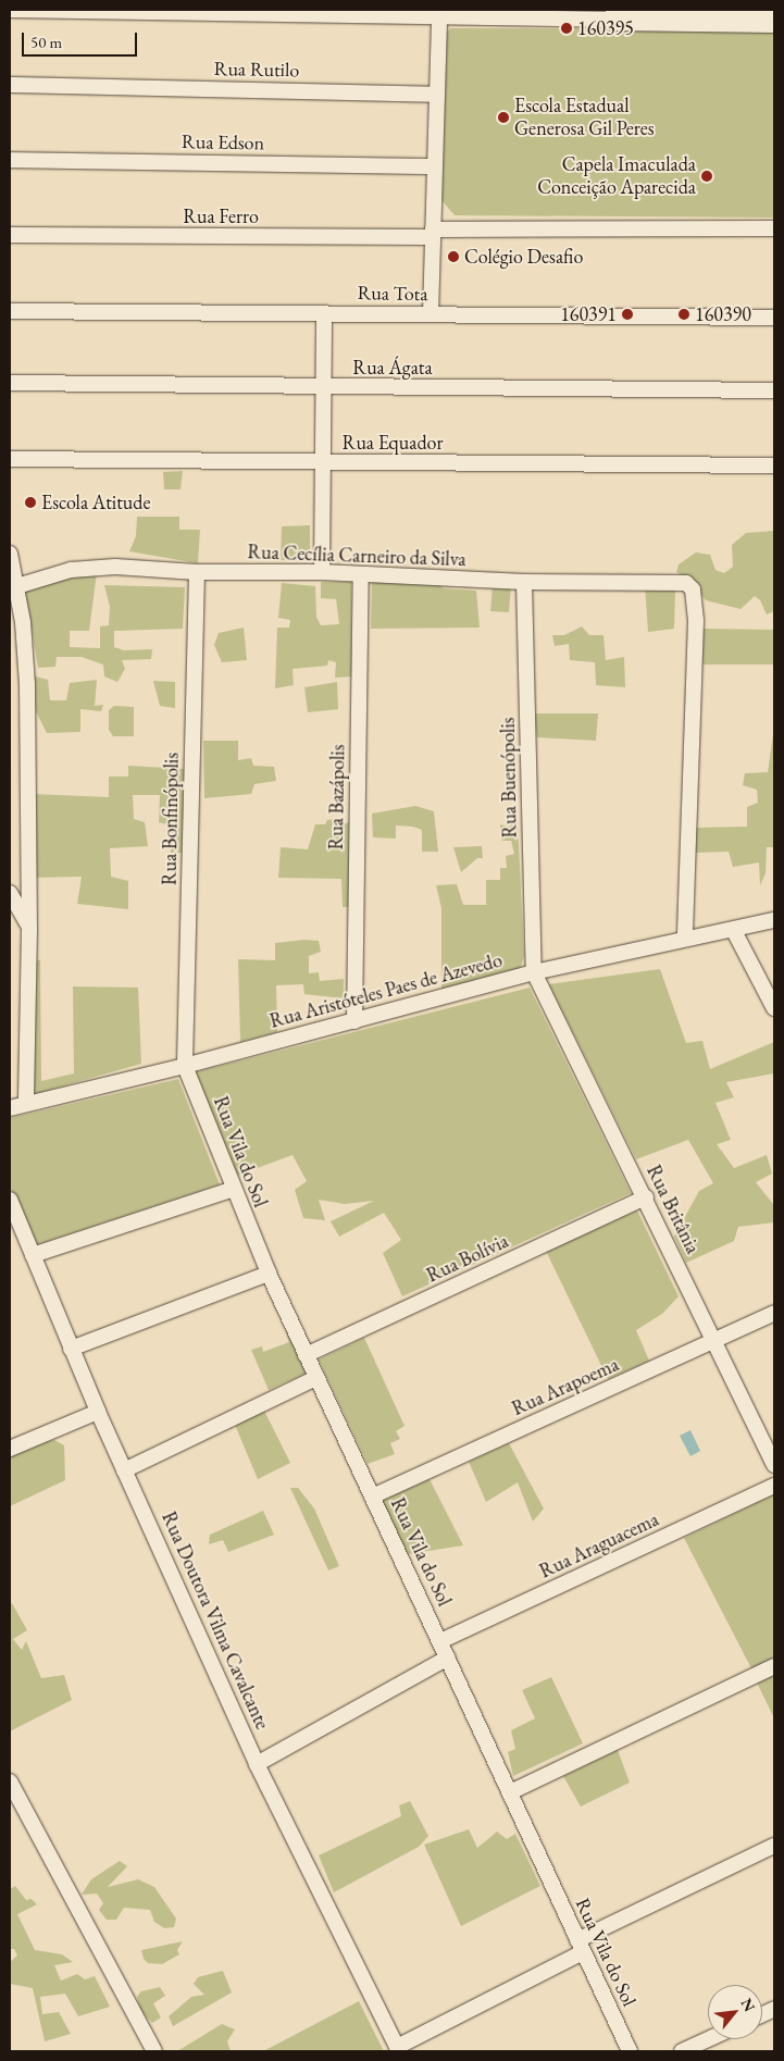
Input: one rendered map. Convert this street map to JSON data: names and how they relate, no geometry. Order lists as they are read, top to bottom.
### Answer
{
  "streets": {
    "street": [
      "Rua Rutilo",
      "Rua Edson",
      "Rua Ferro",
      "Rua Tota",
      "Rua Ágata",
      "Rua Equador",
      "Rua Cecília Carneiro da Silva",
      "Rua Buenópolis",
      "Rua Bazápolis",
      "Rua Bonfinópolis",
      "Rua Aristóteles Paes de Azevedo",
      "Rua Vila do Sol",
      "Rua Britânia",
      "Rua Bolívia",
      "Rua Arapoema",
      "Rua Araguacema",
      "Rua Doutora Vilma Cavalcante"
    ]
  },
  "crossings": [
    ["Rua Cecília Carneiro da Silva", "Rua Buenópolis"],
    ["Rua Cecília Carneiro da Silva", "Rua Bazápolis"],
    ["Rua Cecília Carneiro da Silva", "Rua Bonfinópolis"],
    ["Rua Cecília Carneiro da Silva", "Rua Aristóteles Paes de Azevedo"],
    ["Rua Buenópolis", "Rua Aristóteles Paes de Azevedo"],
    ["Rua Buenópolis", "Rua Britânia"],
    ["Rua Bazápolis", "Rua Aristóteles Paes de Azevedo"],
    ["Rua Bonfinópolis", "Rua Aristóteles Paes de Azevedo"],
    ["Rua Bonfinópolis", "Rua Vila do Sol"],
    ["Rua Aristóteles Paes de Azevedo", "Rua Vila do Sol"],
    ["Rua Aristóteles Paes de Azevedo", "Rua Britânia"],
    ["Rua Vila do Sol", "Rua Bolívia"],
    ["Rua Vila do Sol", "Rua Arapoema"],
    ["Rua Vila do Sol", "Rua Araguacema"],
    ["Rua Britânia", "Rua Bolívia"],
    ["Rua Britânia", "Rua Arapoema"]
  ],
  "places": [
    "160395",
    "Escola Estadual Generosa Gil Peres",
    "Capela Imaculada Conceição Aparecida",
    "Colégio Desafio",
    "160391",
    "160390",
    "Escola Atitude"
  ],
  "scale_bar": "50 m",
  "north": "top right"
}
